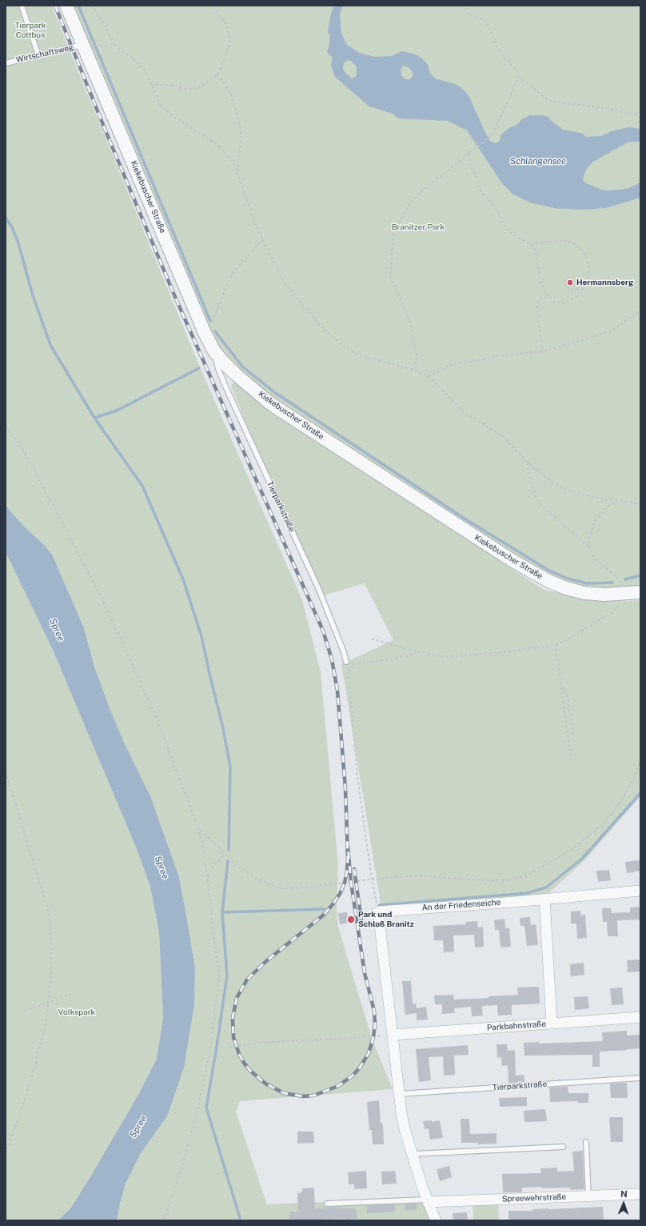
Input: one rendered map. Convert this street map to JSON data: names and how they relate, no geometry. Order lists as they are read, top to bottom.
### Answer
{
  "streets": {
    "street": [
      "Kiekebuscher Straße",
      "An der Friedenseiche",
      "Parkbahnstraße",
      "Spreewehrstraße"
    ],
    "lane": ["Wirtschaftsweg", "Tierparkstraße"]
  },
  "crossings": [
    ["Wirtschaftsweg", "Kiekebuscher Straße"],
    ["Kiekebuscher Straße", "Tierparkstraße"]
  ],
  "water": ["Schlangensee", "Spree"],
  "parks": ["Tierpark Cottbus", "Branitzer Park", "Volkspark"],
  "places": ["Hermannsberg", "Park und Schloß Branitz"],
  "north": "top"
}
